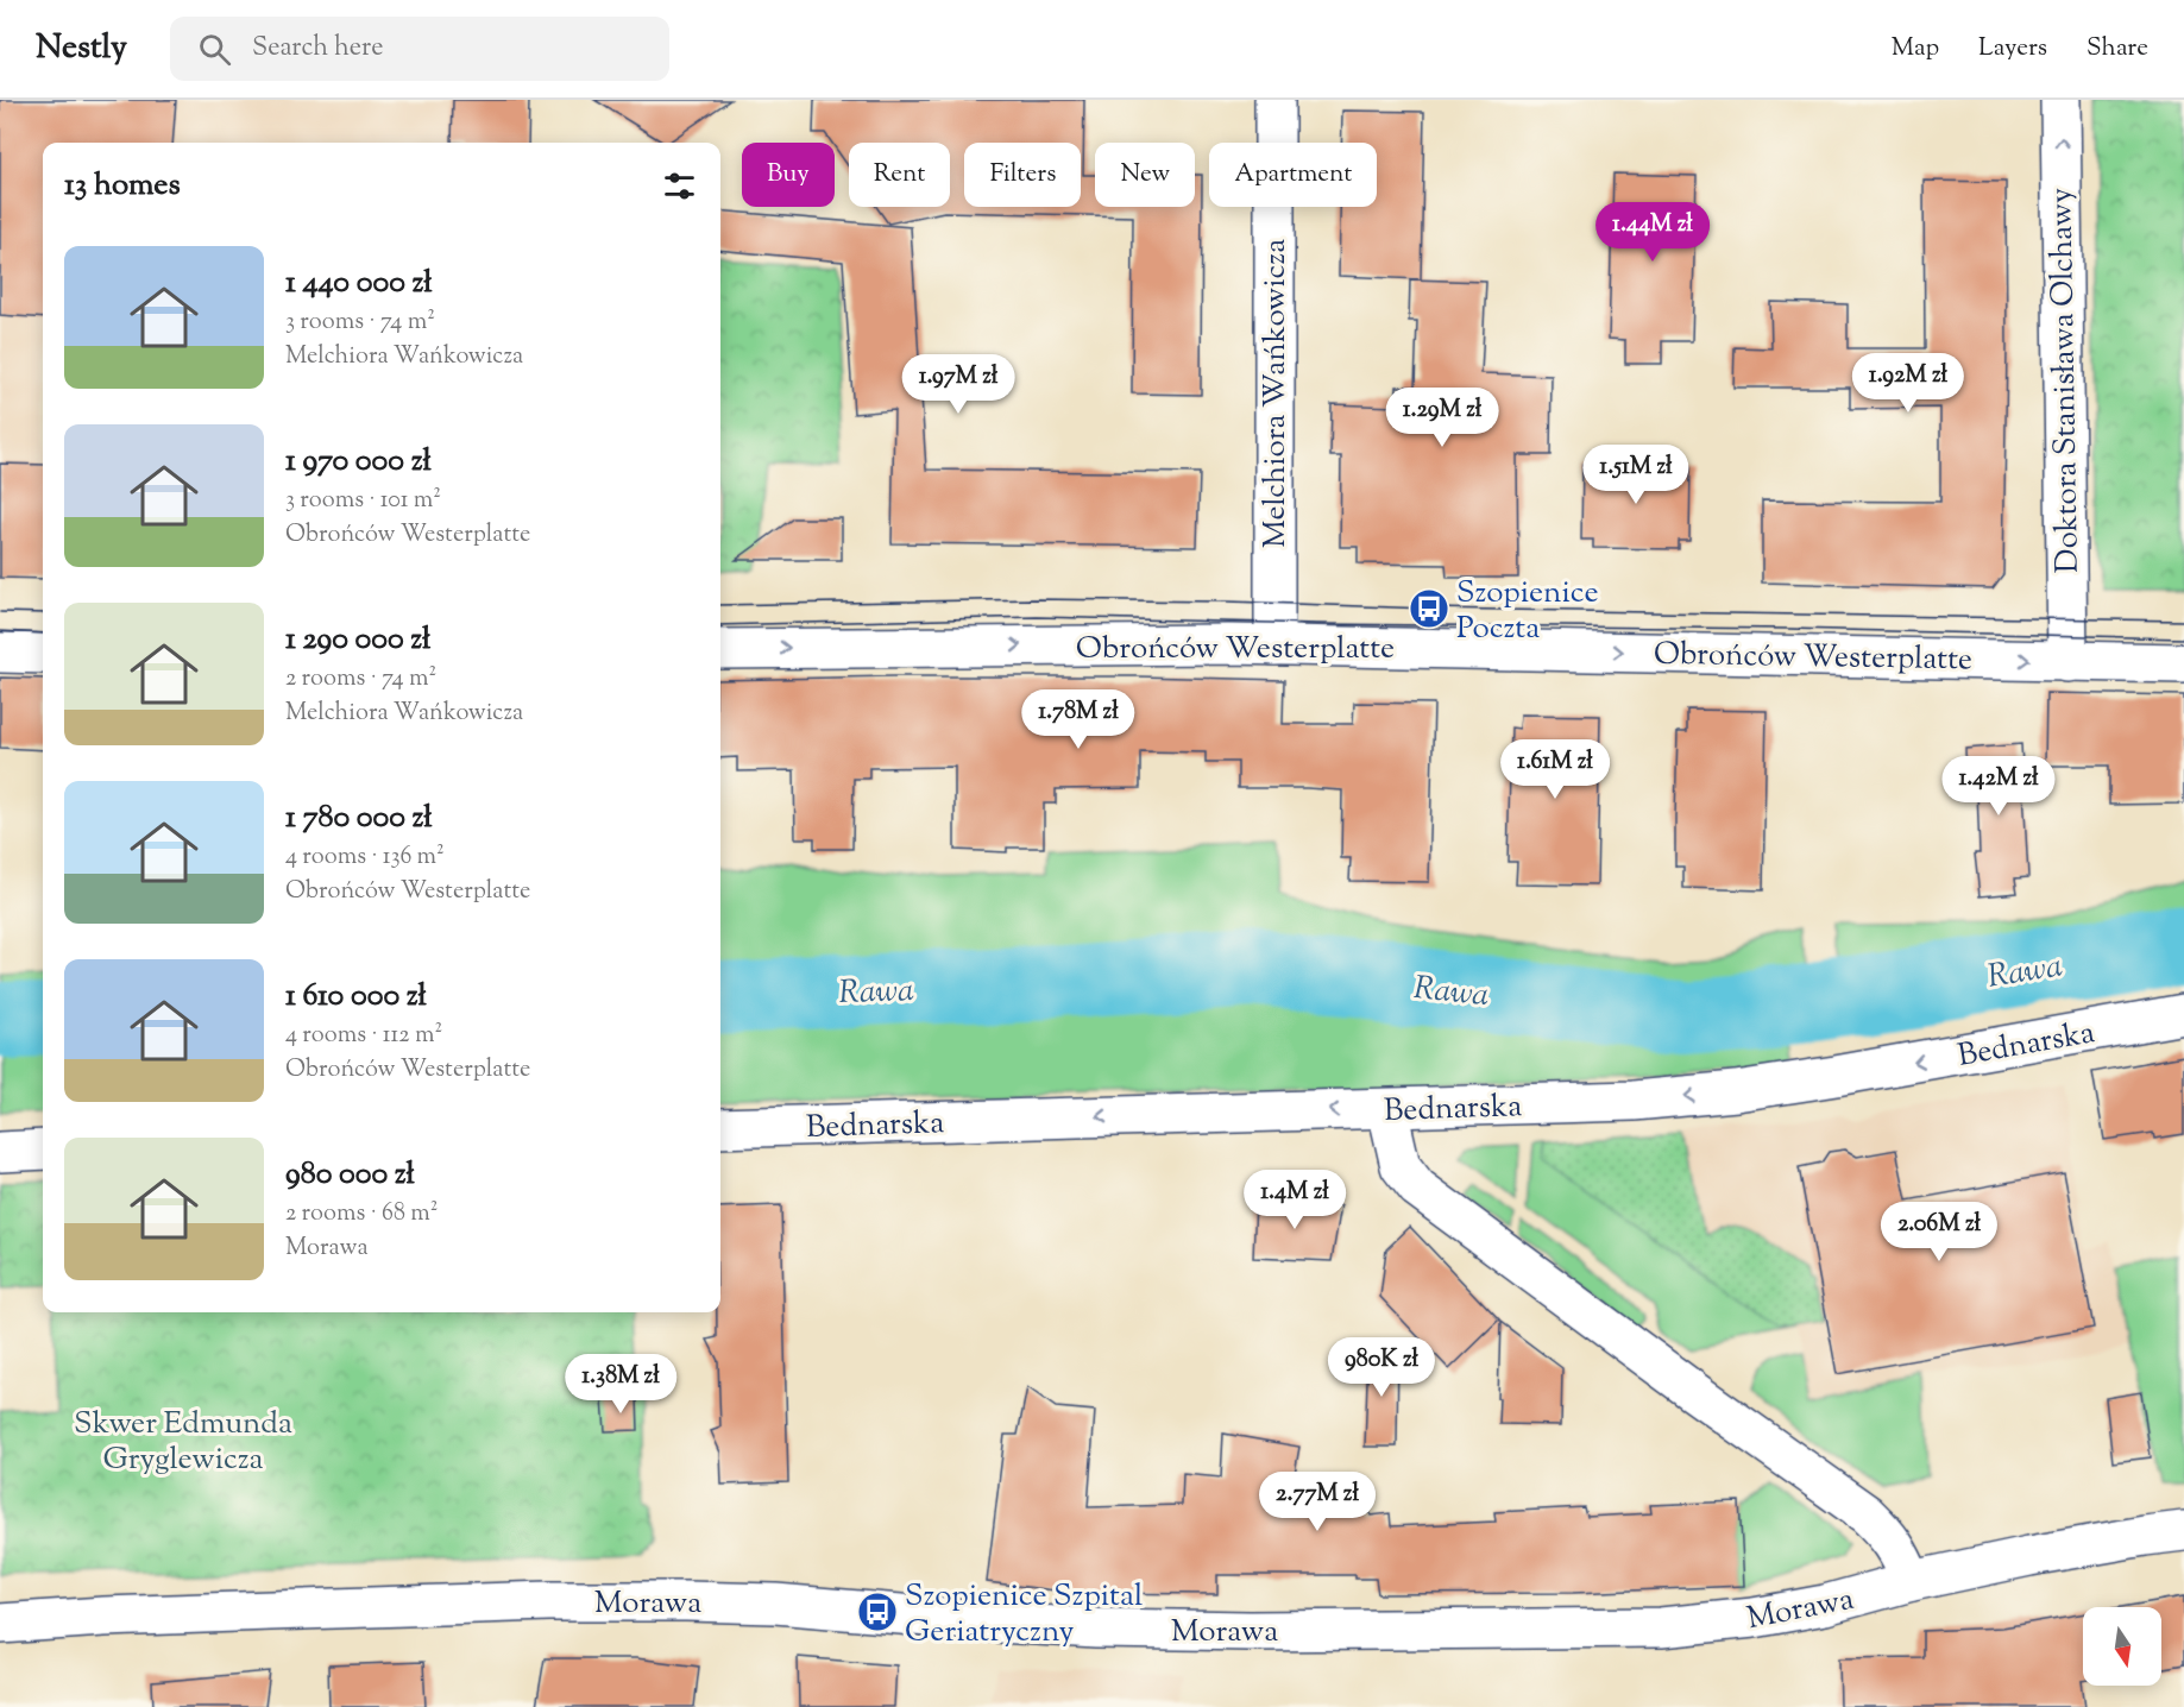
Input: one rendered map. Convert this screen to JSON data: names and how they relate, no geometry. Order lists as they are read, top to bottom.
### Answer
{
  "streets": {
    "street": [
      "Doktora Stanisława Olchawy",
      "Melchiora Wańkowicza",
      "Obrońców Westerplatte",
      "Bednarska",
      "Morawa"
    ]
  },
  "crossings": [
    ["Doktora Stanisława Olchawy", "Obrońców Westerplatte"],
    ["Melchiora Wańkowicza", "Obrońców Westerplatte"]
  ],
  "one_way": ["Doktora Stanisława Olchawy", "Obrońców Westerplatte", "Bednarska"],
  "water": ["Rawa"],
  "parks": ["Skwer Edmunda Gryglewicza"],
  "places": {
    "bus stop": ["Szopienice Poczta", "Szopienice Szpital Geriatryczny"]
  },
  "north": "bottom",
  "page": {
    "header": "Nestly",
    "search": "Search here",
    "nav": ["Map", "Layers", "Share"],
    "chip": [
      "Buy",
      "Rent",
      "Filters",
      "New",
      "Apartment"
    ],
    "heading": "13 homes",
    "price": [
      "1.44M zł",
      "1.92M zł",
      "1.97M zł",
      "1.29M zł",
      "1.51M zł",
      "1.78M zł",
      "1.61M zł",
      "1.42M zł",
      "1.4M zł",
      "2.06M zł",
      "980K zł",
      "1.38M zł",
      "2.77M zł"
    ],
    "list": [
      {
        "name": "1 440 000 zł",
        "note": "3 rooms · 74 m² · Melchiora Wańkowicza"
      },
      {
        "name": "1 970 000 zł",
        "note": "3 rooms · 101 m² · Obrońców Westerplatte"
      },
      {
        "name": "1 290 000 zł",
        "note": "2 rooms · 74 m² · Melchiora Wańkowicza"
      },
      {
        "name": "1 780 000 zł",
        "note": "4 rooms · 136 m² · Obrońców Westerplatte"
      },
      {
        "name": "1 610 000 zł",
        "note": "4 rooms · 112 m² · Obrońców Westerplatte"
      },
      {
        "name": "980 000 zł",
        "note": "2 rooms · 68 m² · Morawa"
      }
    ]
  }
}
